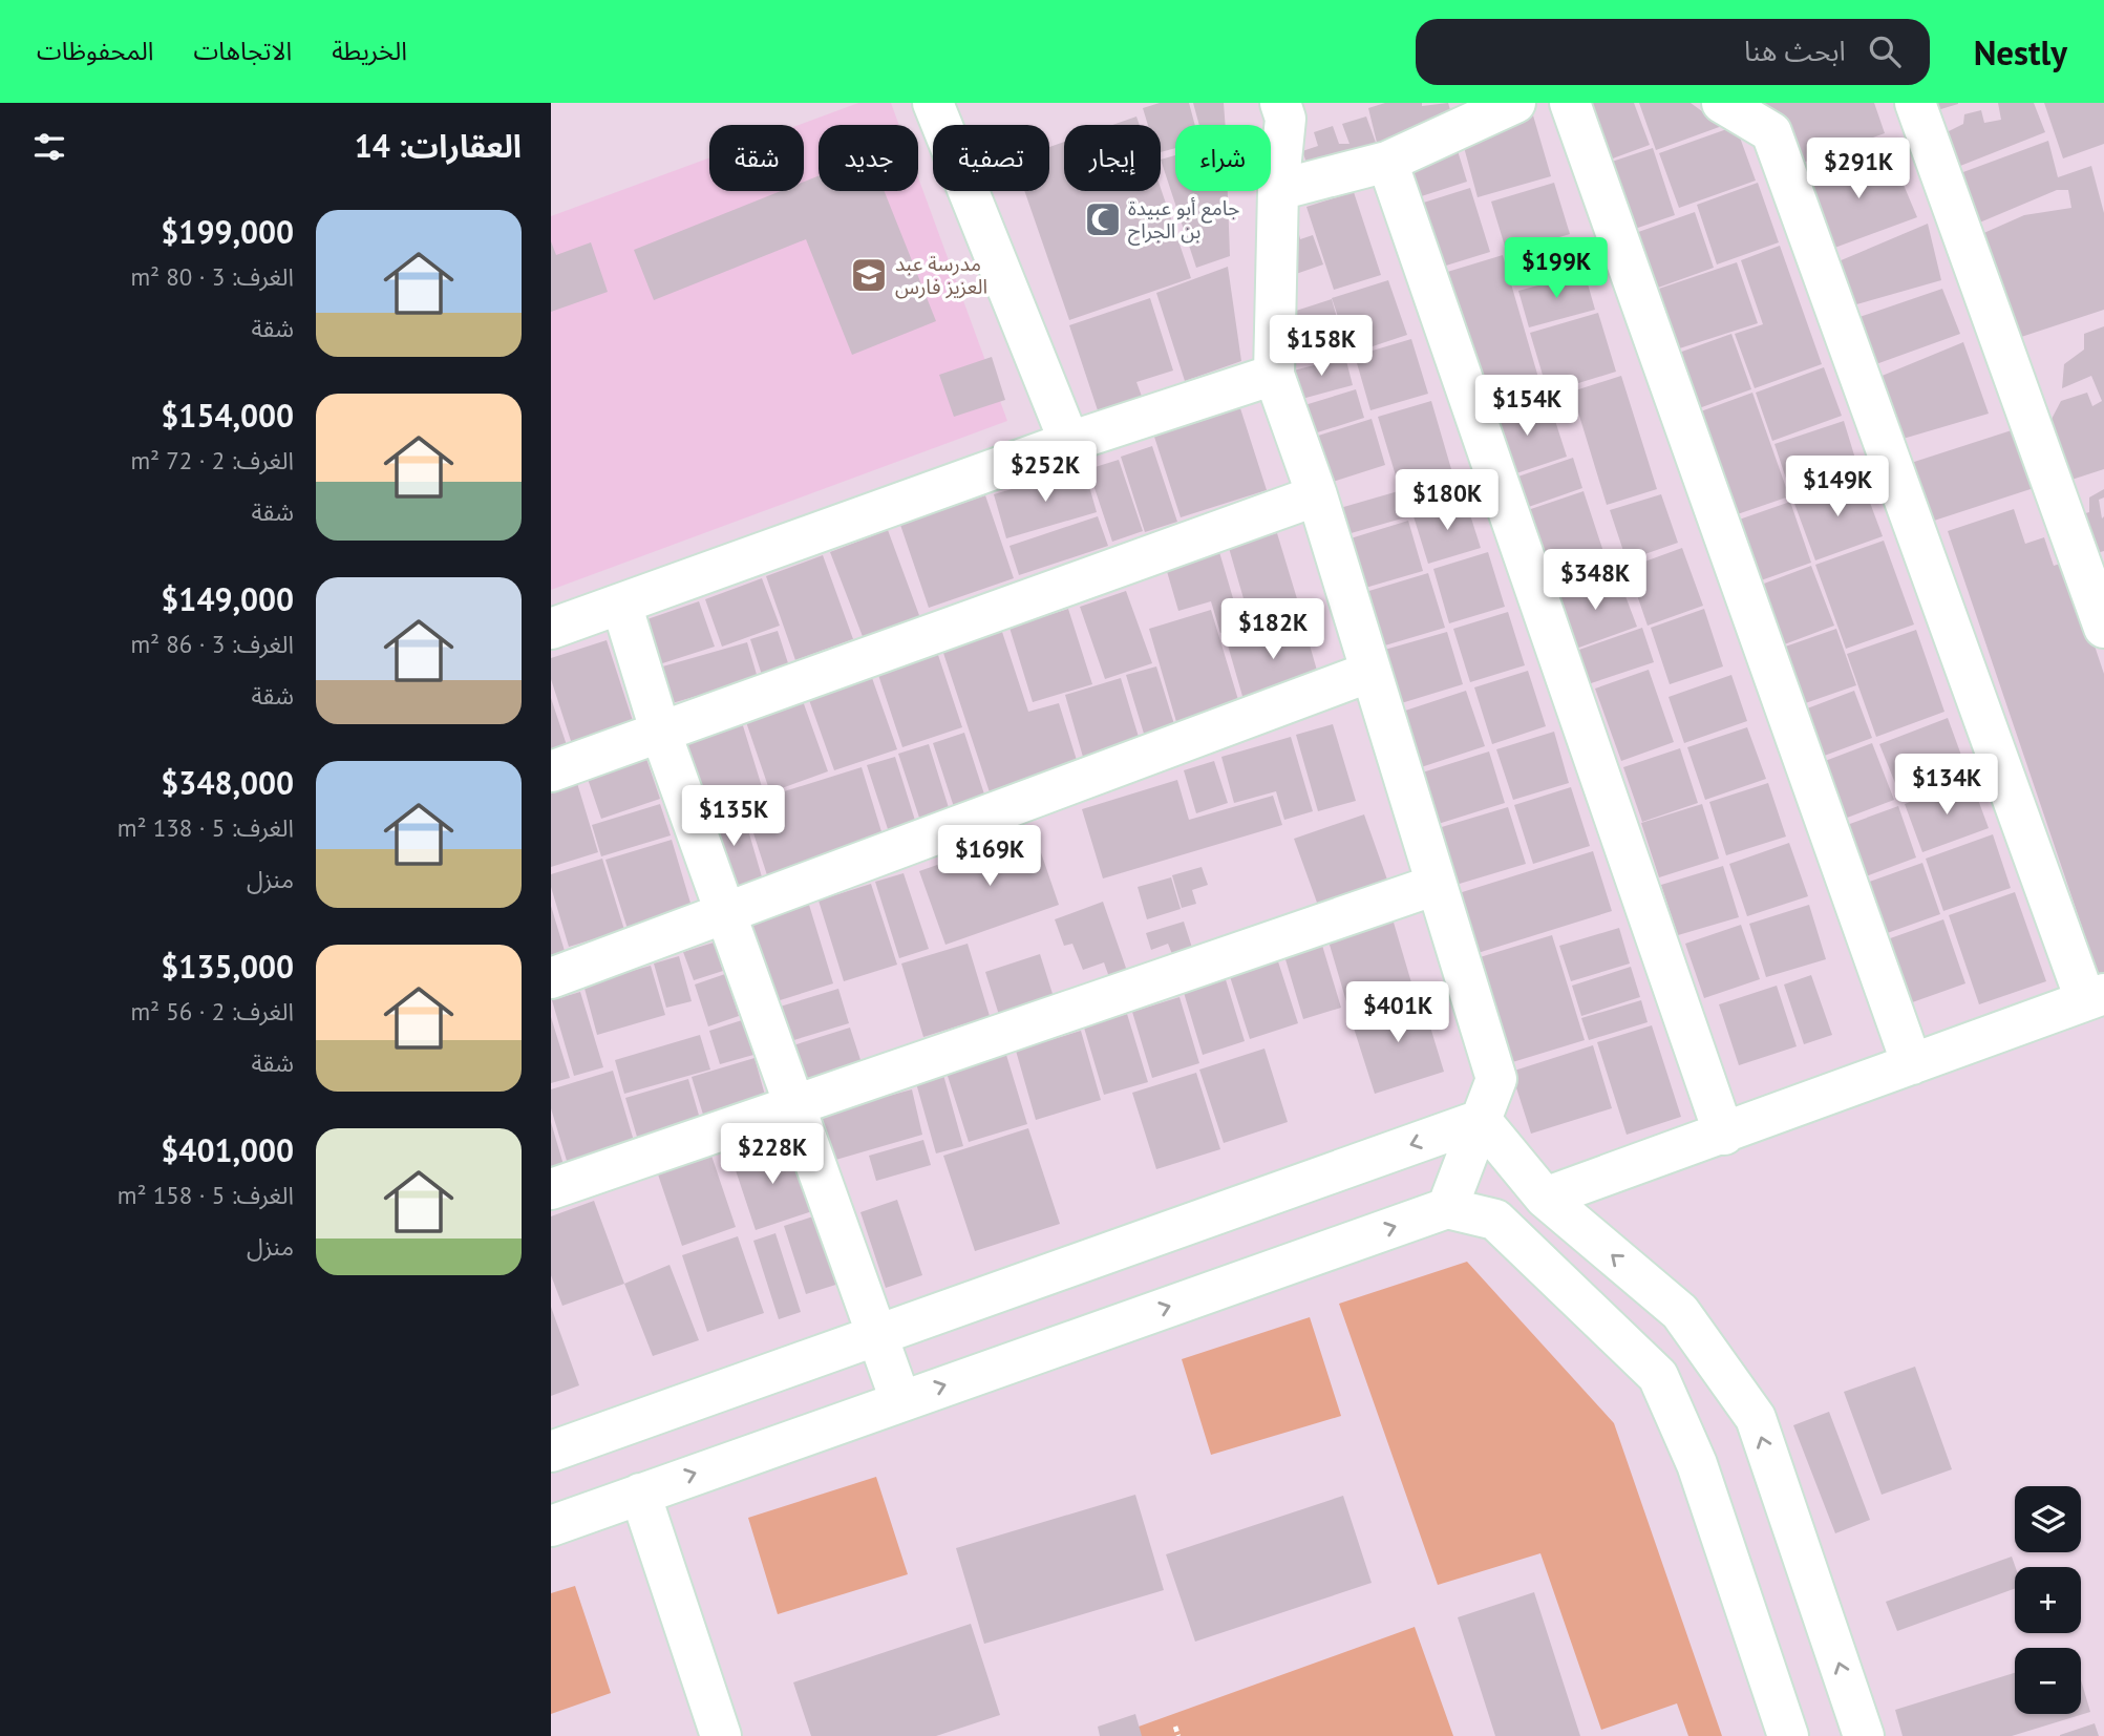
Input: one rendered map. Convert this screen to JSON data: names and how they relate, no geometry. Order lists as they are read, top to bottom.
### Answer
{
  "places": {
    "mosque": ["جامع أبو عبيدة بن الجراح"],
    "school or university": ["مدرسة عبد العزيز فارس"]
  },
  "page": {
    "header": "Nestly",
    "search": "ابحث هنا",
    "nav": ["الخريطة", "الاتجاهات", "المحفوظات"],
    "heading": "العقارات: 14",
    "chip": [
      "شراء",
      "إيجار",
      "تصفية",
      "جديد",
      "شقة"
    ],
    "price": [
      "$291K",
      "$199K",
      "$158K",
      "$154K",
      "$252K",
      "$149K",
      "$180K",
      "$348K",
      "$182K",
      "$134K",
      "$135K",
      "$169K",
      "$401K",
      "$228K"
    ],
    "list": [
      {
        "name": "$199,000",
        "note": "الغرف: 3 · 80 m² · شقة"
      },
      {
        "name": "$154,000",
        "note": "الغرف: 2 · 72 m² · شقة"
      },
      {
        "name": "$149,000",
        "note": "الغرف: 3 · 86 m² · شقة"
      },
      {
        "name": "$348,000",
        "note": "الغرف: 5 · 138 m² · منزل"
      },
      {
        "name": "$135,000",
        "note": "الغرف: 2 · 56 m² · شقة"
      },
      {
        "name": "$401,000",
        "note": "الغرف: 5 · 158 m² · منزل"
      }
    ],
    "map_buttons": ["+", "−"]
  }
}
